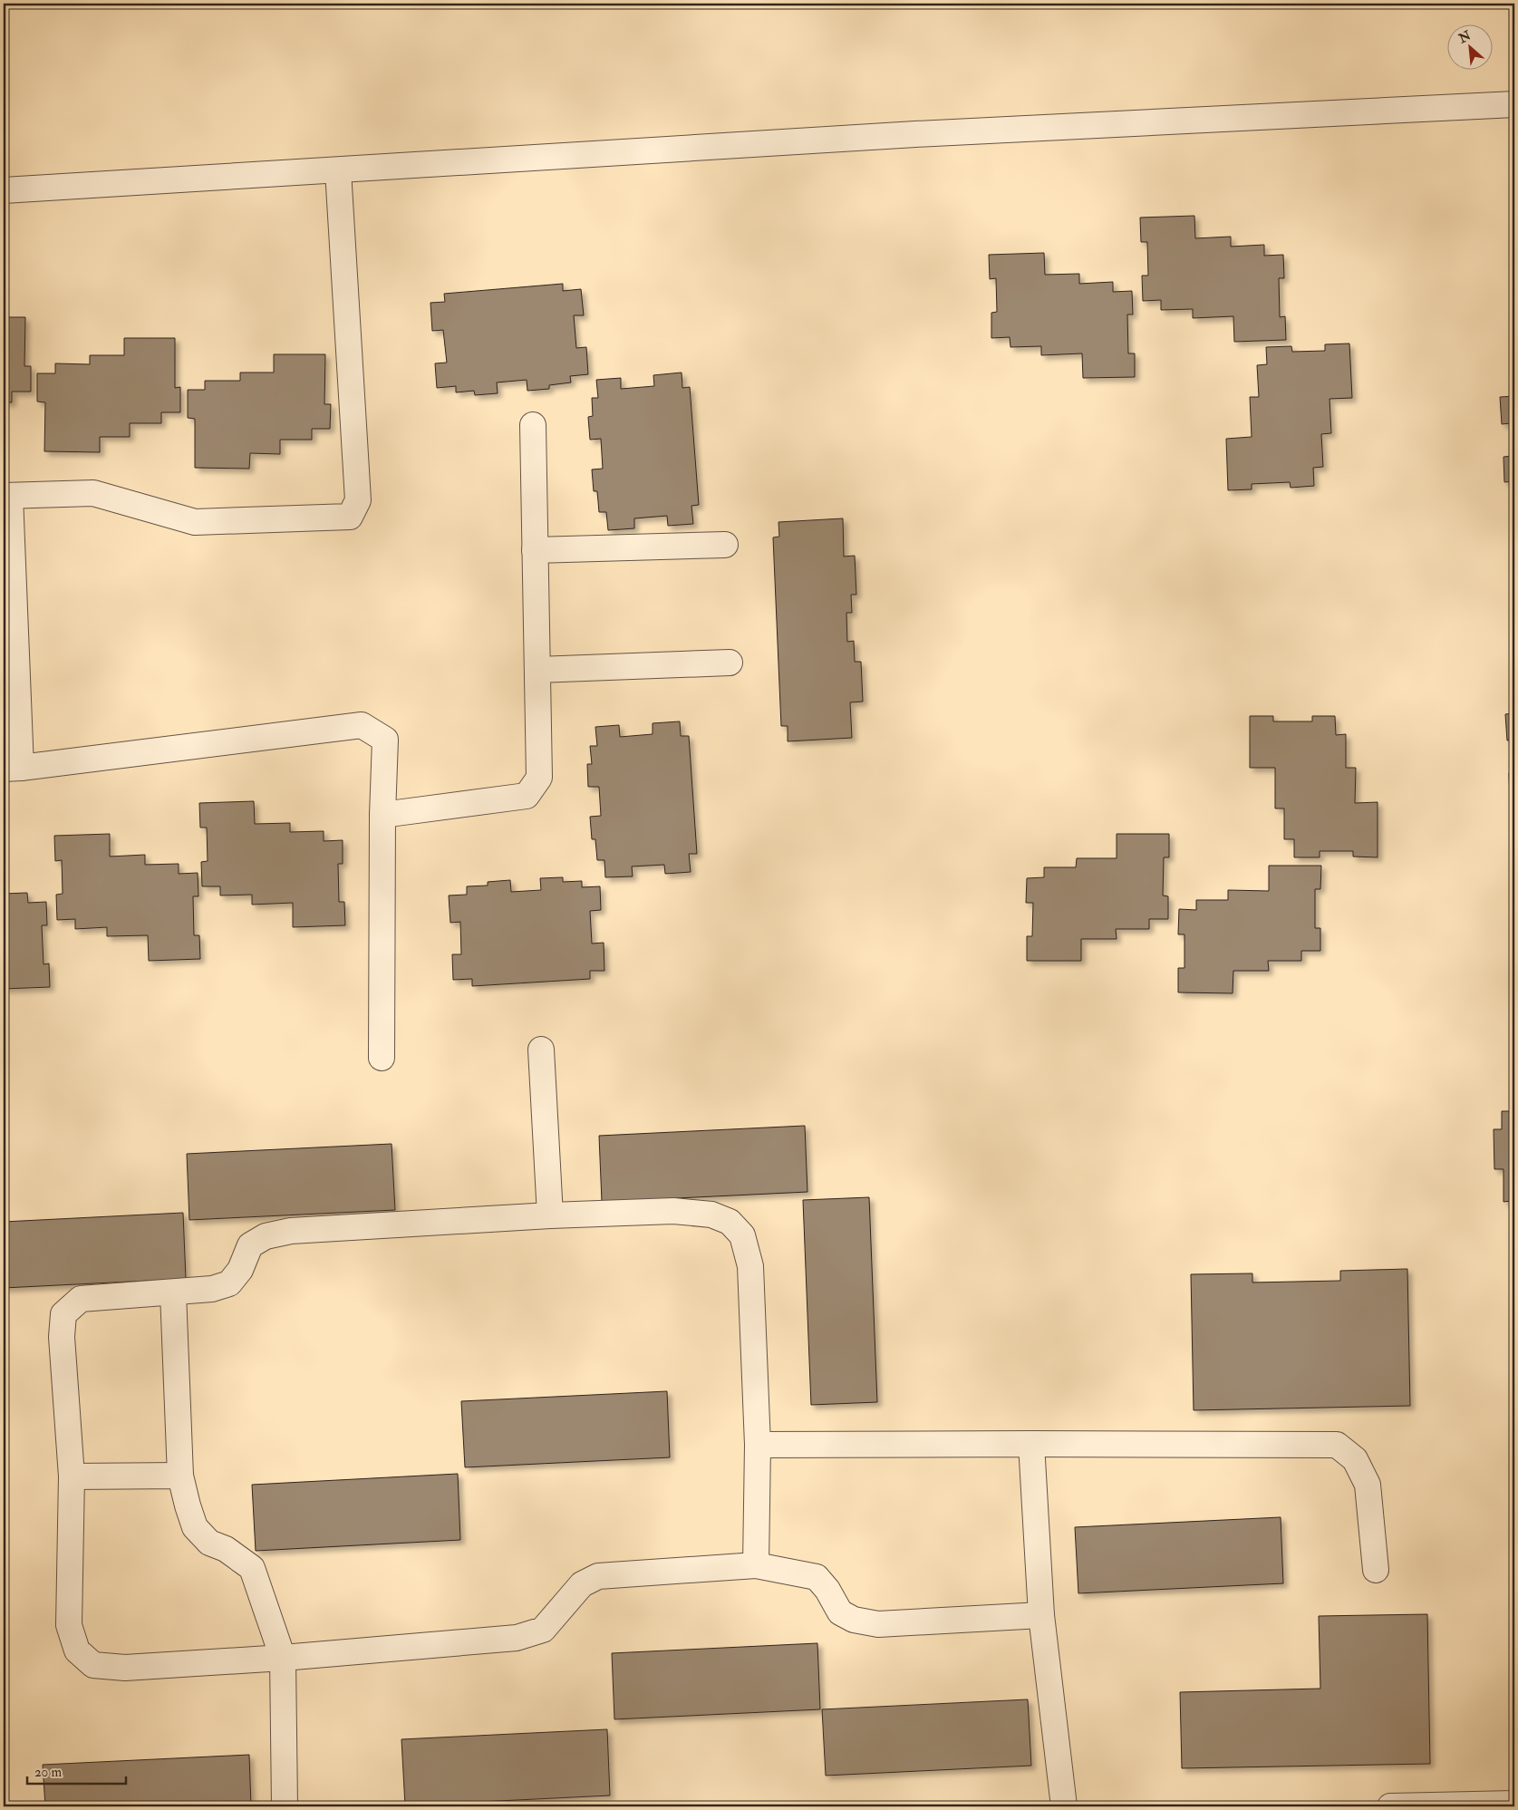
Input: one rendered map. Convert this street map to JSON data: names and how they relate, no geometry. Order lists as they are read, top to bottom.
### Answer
{
  "scale_bar": "20 m",
  "north": "top left"
}
